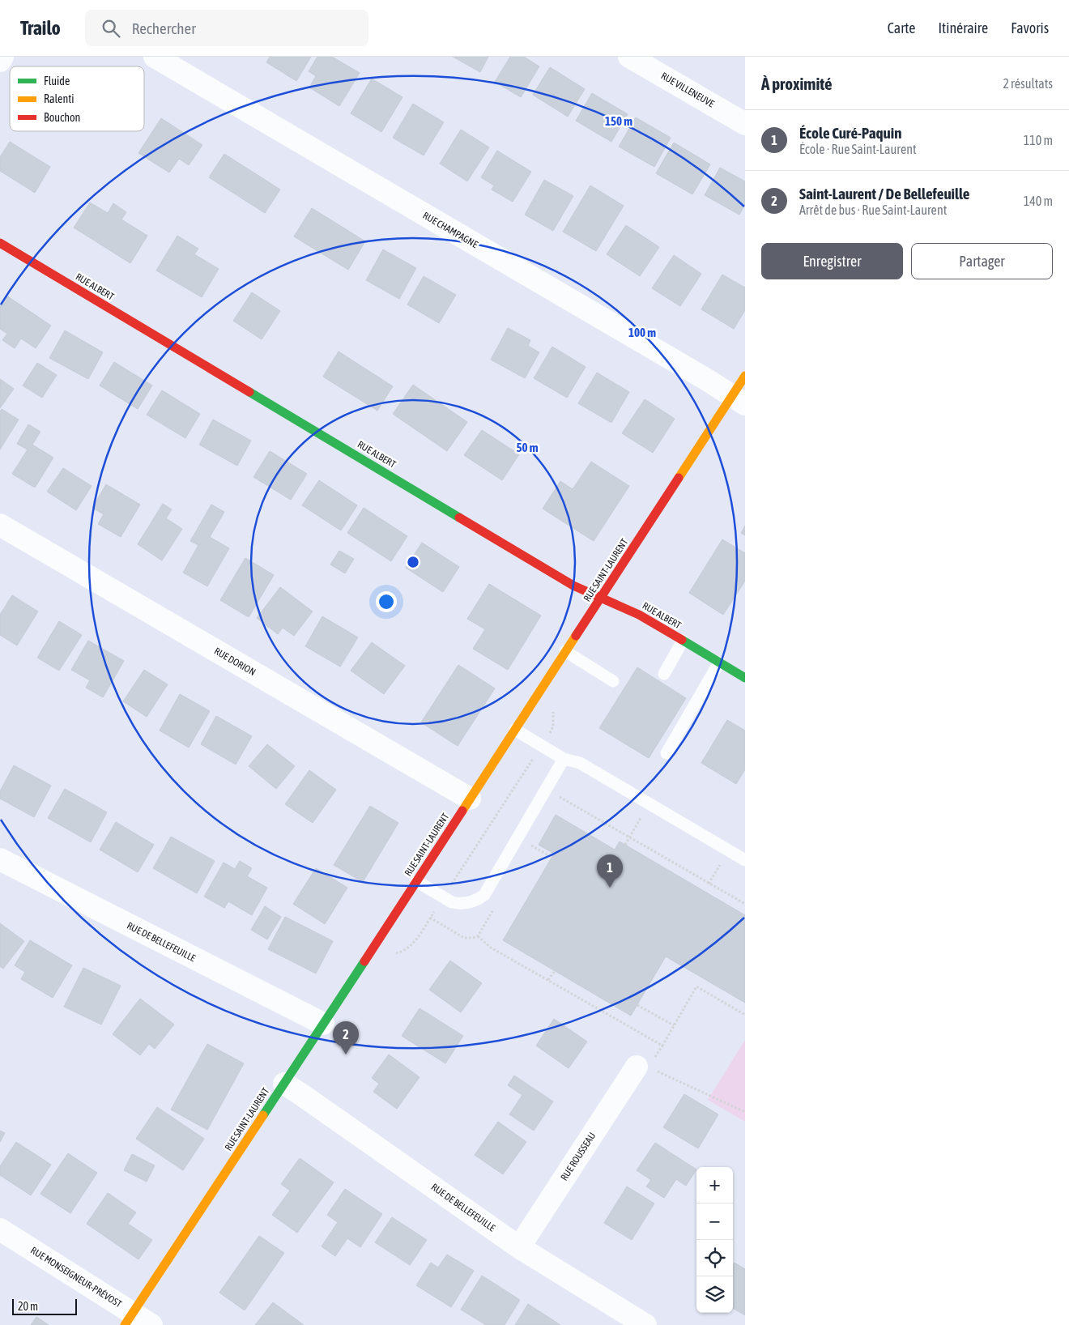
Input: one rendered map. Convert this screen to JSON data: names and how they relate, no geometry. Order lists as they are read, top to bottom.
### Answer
{
  "streets": {
    "street": [
      "RUE VILLENEUVE",
      "RUE CHAMPAGNE",
      "RUE ALBERT",
      "RUE SAINT-LAURENT",
      "RUE DORION",
      "RUE DE BELLEFEUILLE",
      "RUE ROUSSEAU",
      "RUE MONSEIGNEUR-PRÉVOST"
    ]
  },
  "crossings": [
    ["RUE CHAMPAGNE", "RUE SAINT-LAURENT"],
    ["RUE ALBERT", "RUE SAINT-LAURENT"],
    ["RUE SAINT-LAURENT", "RUE DORION"],
    ["RUE SAINT-LAURENT", "RUE DE BELLEFEUILLE"],
    ["RUE SAINT-LAURENT", "RUE MONSEIGNEUR-PRÉVOST"],
    ["RUE DE BELLEFEUILLE", "RUE ROUSSEAU"]
  ],
  "legend": ["Fluide", "Ralenti", "Bouchon"],
  "scale_bar": "20 m",
  "page": {
    "header": "Trailo",
    "search": "Rechercher",
    "nav": ["Carte", "Itinéraire", "Favoris"],
    "heading": ["À proximité", "2 résultats"],
    "list": [
      {
        "mark": "1",
        "name": "École Curé-Paquin",
        "note": "École · Rue Saint-Laurent",
        "value": "110 m"
      },
      {
        "mark": "2",
        "name": "Saint-Laurent / De Bellefeuille",
        "note": "Arrêt de bus · Rue Saint-Laurent",
        "value": "140 m"
      }
    ],
    "buttons": ["Enregistrer", "Partager"],
    "pins": ["1", "2"],
    "map_buttons": ["+", "−"],
    "scale": "20 m"
  },
  "rings": ["150 m", "100 m", "50 m"]
}
